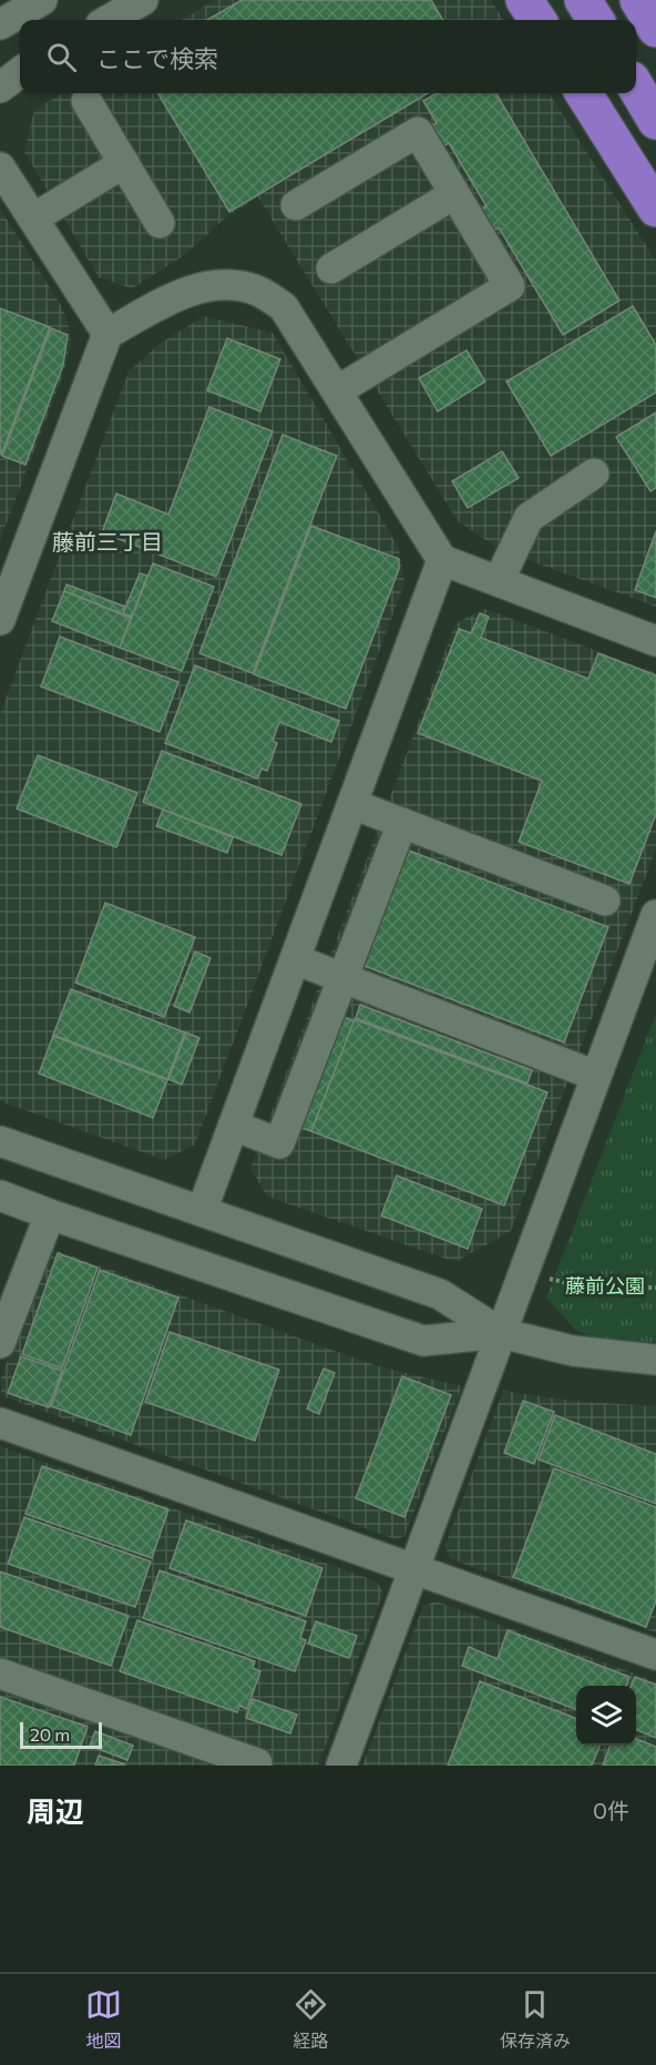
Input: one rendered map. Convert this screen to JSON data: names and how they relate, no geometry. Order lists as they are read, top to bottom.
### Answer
{
  "districts": ["藤前三丁目"],
  "parks": ["藤前公園"],
  "scale_bar": "20 m",
  "page": {
    "search": "ここで検索",
    "scale": "20 m",
    "heading": ["周辺", "0件"],
    "nav": ["地図", "経路", "保存済み"]
  }
}
